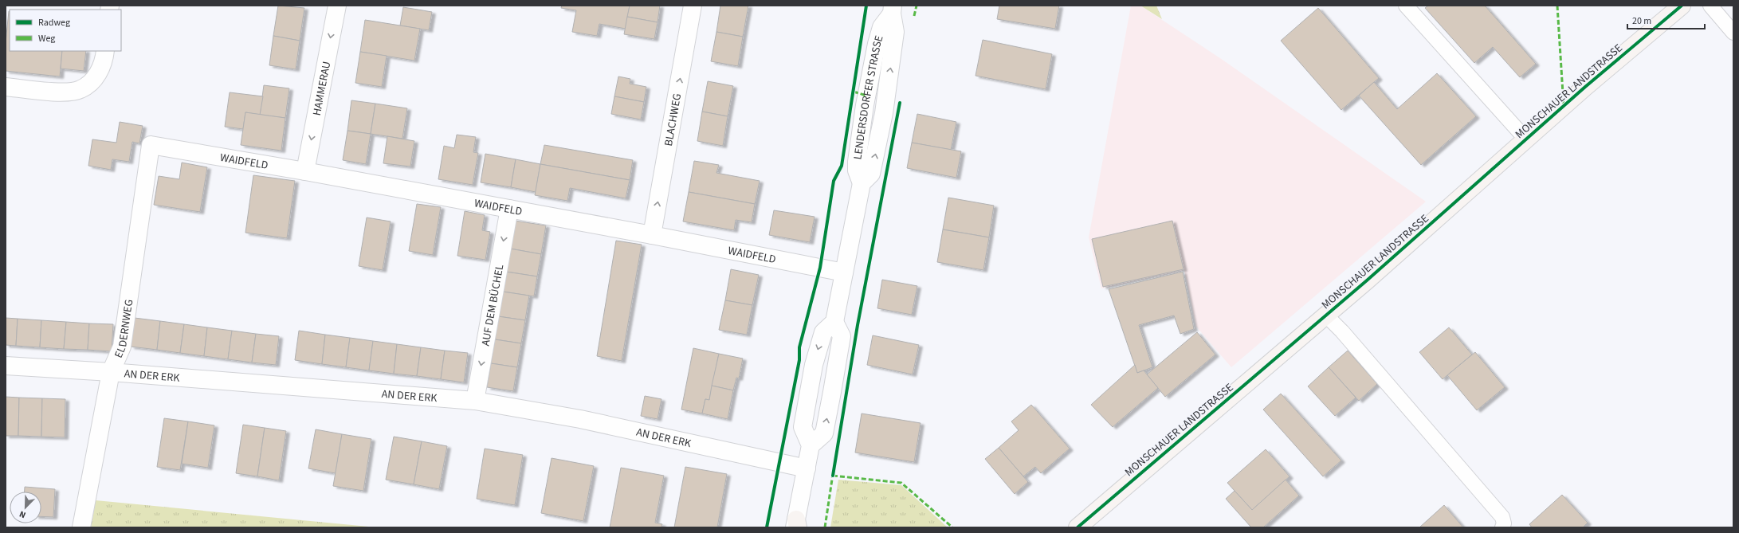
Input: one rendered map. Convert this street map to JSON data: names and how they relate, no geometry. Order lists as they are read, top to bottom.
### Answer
{
  "streets": {
    "main road": ["MONSCHAUER LANDSTRASSE"],
    "street": [
      "HAMMERAU",
      "LENDERSDORFER STRASSE",
      "BLACHWEG",
      "WAIDFELD",
      "AUF DEM BÜCHEL",
      "ELDERNWEG",
      "AN DER ERK"
    ]
  },
  "crossings": [
    ["HAMMERAU", "WAIDFELD"],
    ["LENDERSDORFER STRASSE", "WAIDFELD"],
    ["BLACHWEG", "WAIDFELD"],
    ["WAIDFELD", "AUF DEM BÜCHEL"],
    ["WAIDFELD", "ELDERNWEG"],
    ["AUF DEM BÜCHEL", "AN DER ERK"],
    ["ELDERNWEG", "AN DER ERK"]
  ],
  "one_way": ["HAMMERAU", "BLACHWEG", "AUF DEM BÜCHEL"],
  "legend": ["Radweg", "Weg"],
  "scale_bar": "20 m",
  "north": "bottom left"
}
